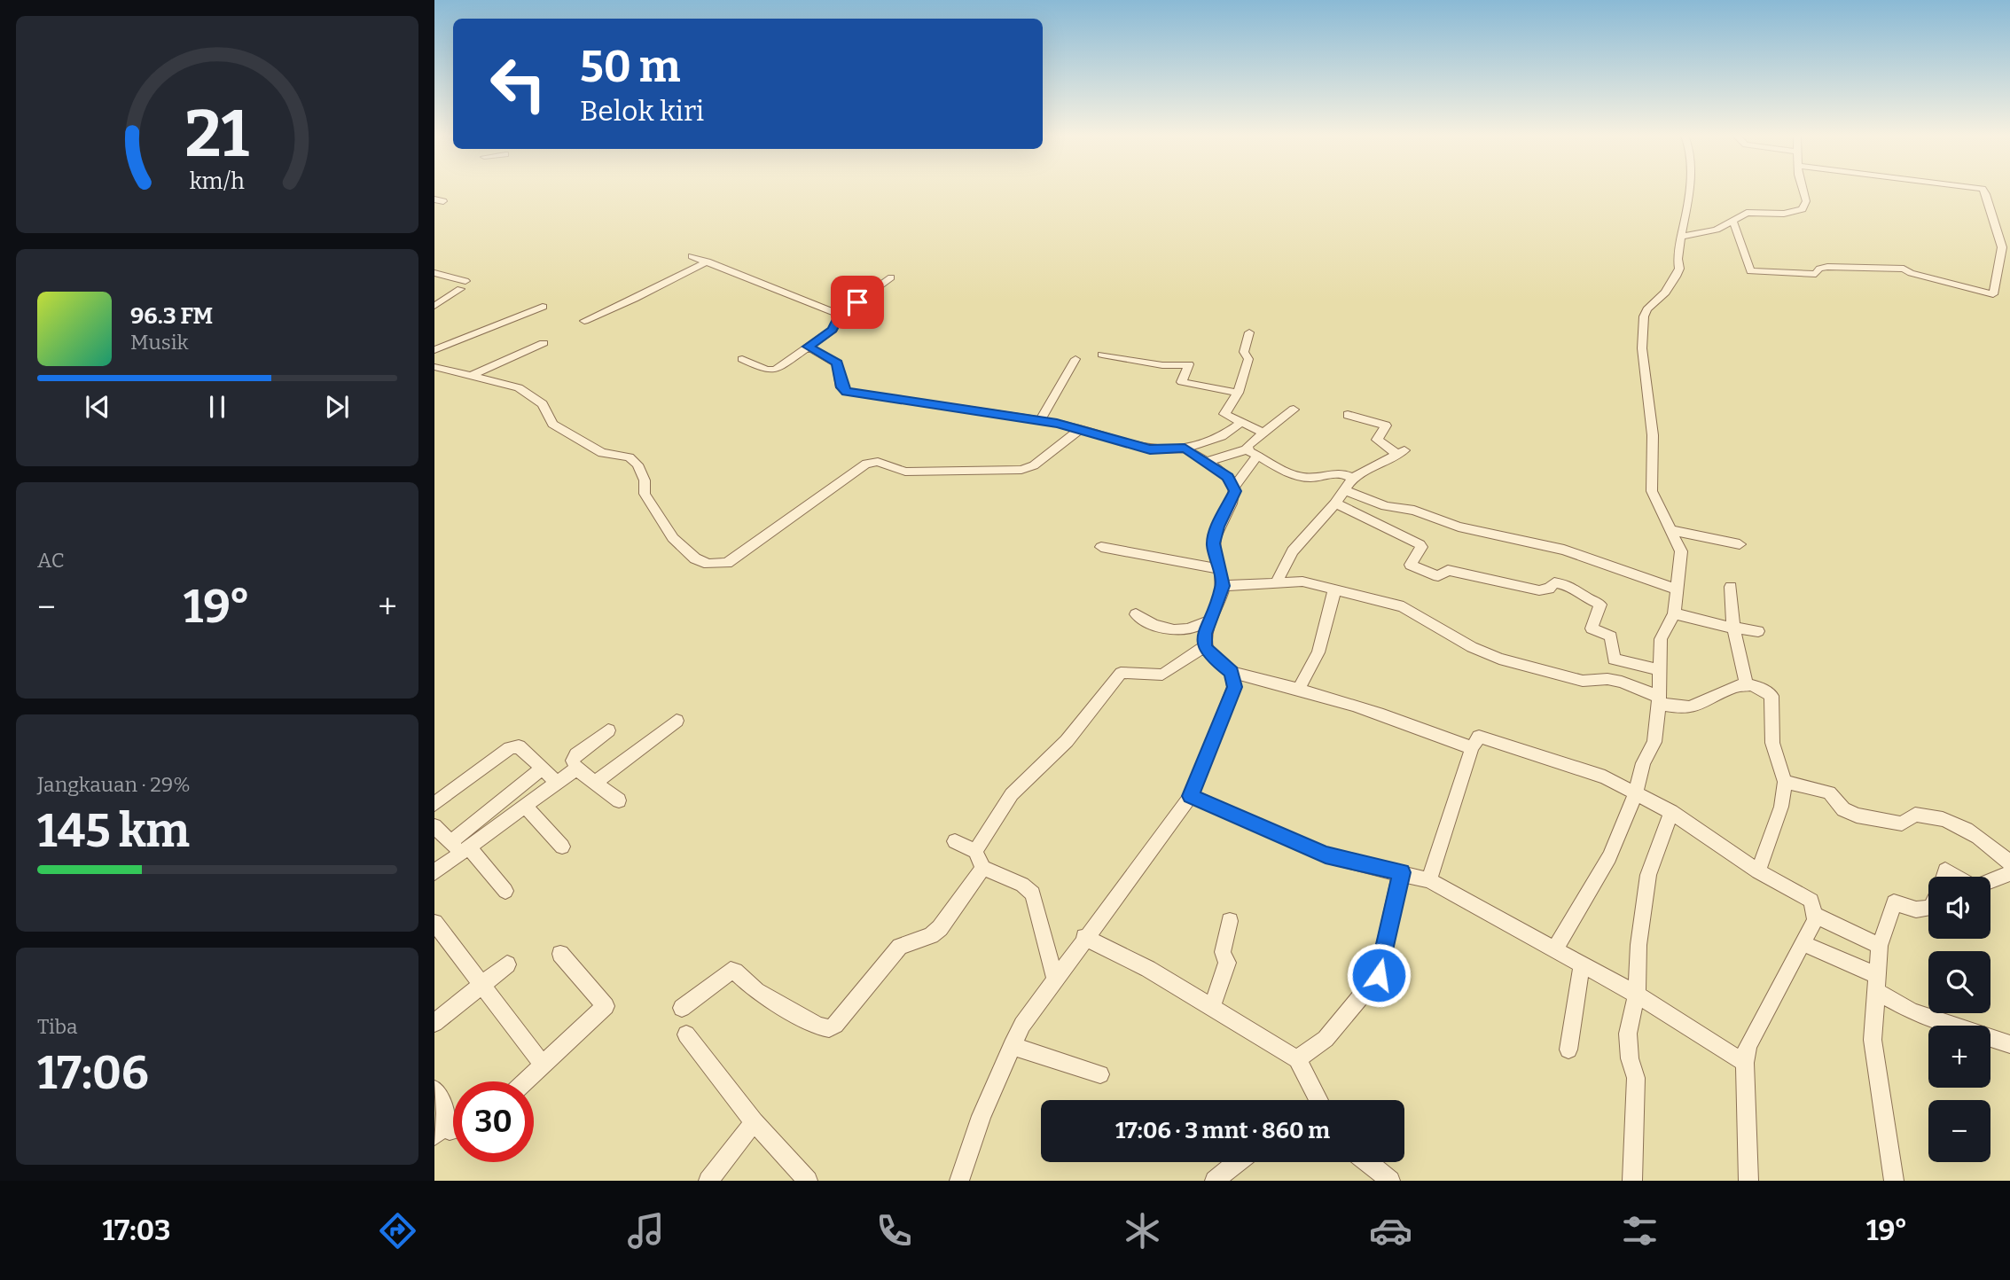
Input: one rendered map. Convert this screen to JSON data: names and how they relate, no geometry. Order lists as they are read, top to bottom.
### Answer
{
  "page": {
    "turn": ["50 m", "Belok kiri"],
    "song": ["96.3 FM", "Musik"],
    "tile": [
      "AC",
      ["Jangkauan · 29%", "145 km"],
      ["Tiba", "17:06"]
    ],
    "heat": ["−", "19°", "+"],
    "map_buttons": ["+", "−"],
    "limit": "30",
    "trip": "17:06 · 3 mnt · 860 m",
    "tabs": ["17:03", "19°"],
    "gauge": ["21", "km/h"]
  }
}
